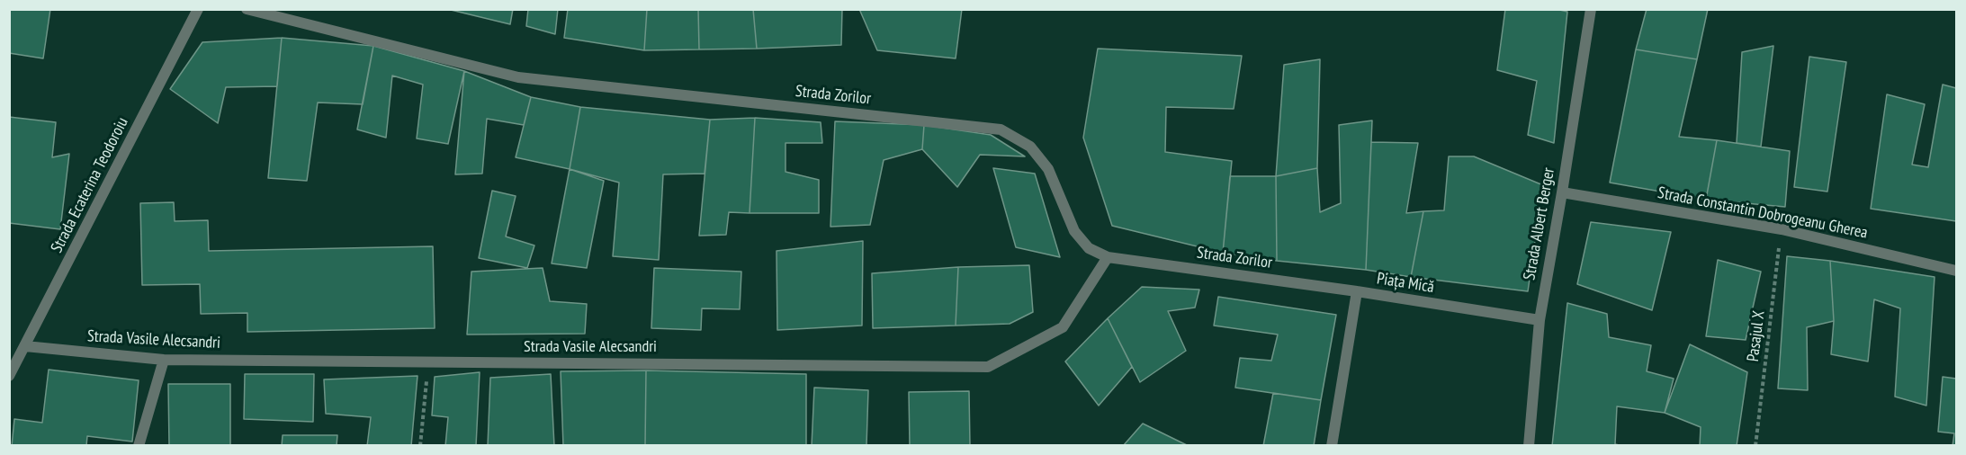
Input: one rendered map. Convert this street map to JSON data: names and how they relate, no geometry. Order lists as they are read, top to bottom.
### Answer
{
  "streets": {
    "street": [
      "Strada Zorilor",
      "Strada Ecaterina Teodoroiu",
      "Strada Constantin Dobrogeanu Gherea",
      "Strada Albert Berger",
      "Piața Mică",
      "Strada Vasile Alecsandri"
    ],
    "path": ["Pasajul X"]
  },
  "crossings": [
    ["Strada Zorilor", "Piața Mică"],
    ["Strada Zorilor", "Strada Vasile Alecsandri"],
    ["Strada Ecaterina Teodoroiu", "Strada Vasile Alecsandri"],
    ["Strada Constantin Dobrogeanu Gherea", "Strada Albert Berger"],
    ["Strada Constantin Dobrogeanu Gherea", "Pasajul X"],
    ["Strada Albert Berger", "Piața Mică"]
  ]
}
